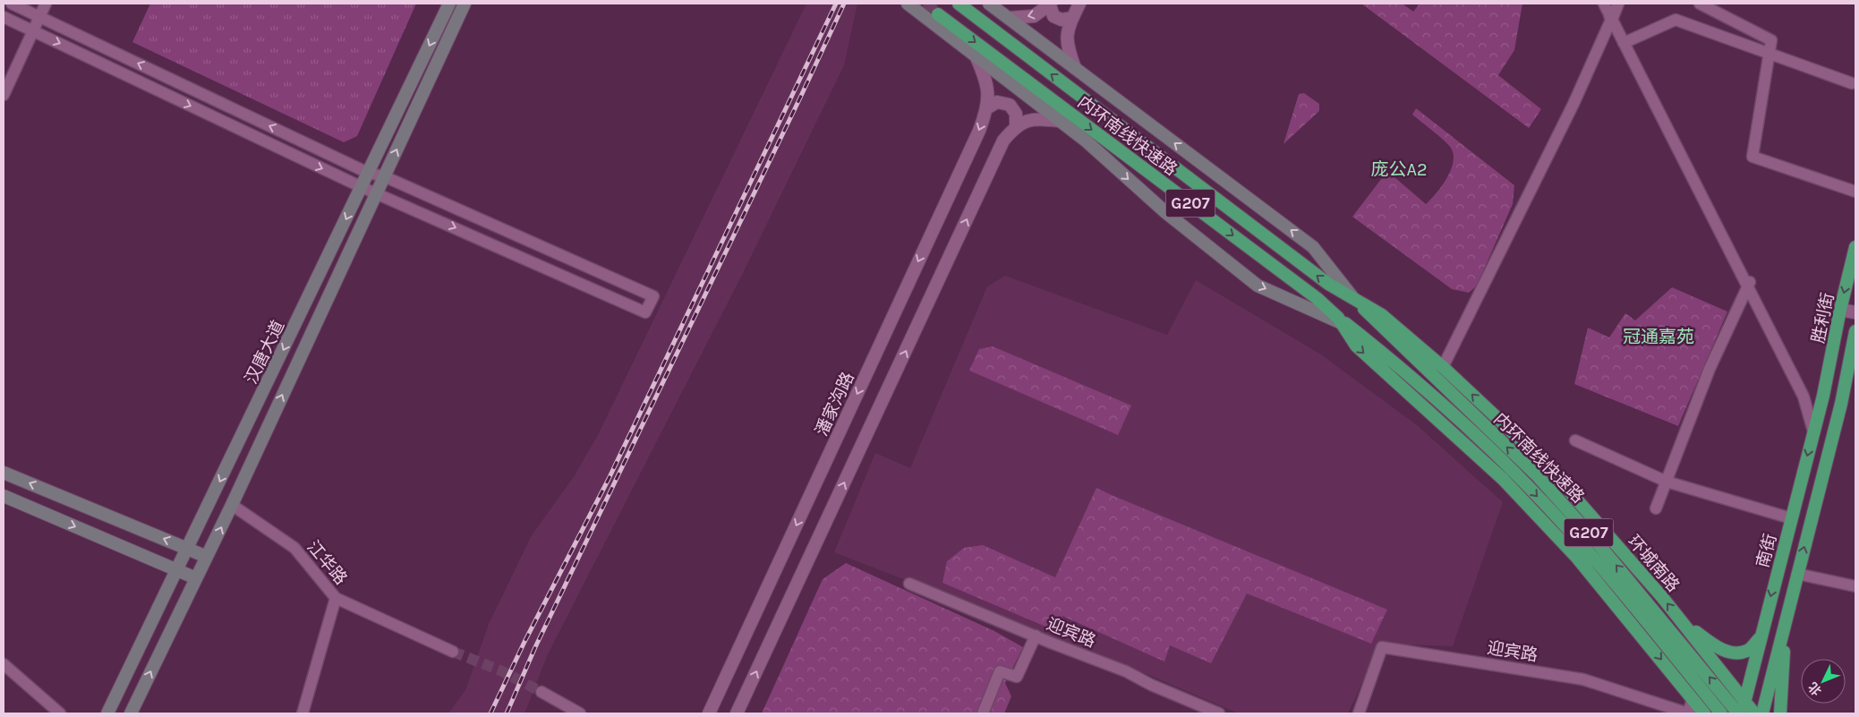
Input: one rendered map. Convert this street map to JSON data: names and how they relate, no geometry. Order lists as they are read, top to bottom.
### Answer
{
  "streets": {
    "highway": [
      "内环南线快速路",
      "G207",
      "胜利街",
      "南街",
      "环城南路"
    ],
    "main road": ["汉唐大道"],
    "street": ["潘家沟路", "江华路", "迎宾路"]
  },
  "crossings": [
    ["内环南线快速路", "环城南路"],
    ["内环南线快速路", "迎宾路"],
    ["胜利街", "南街"],
    ["汉唐大道", "江华路"],
    ["南街", "环城南路"]
  ],
  "one_way": ["胜利街", "环城南路"],
  "districts": ["庞公A2", "冠通嘉苑"],
  "north": "bottom left"
}
